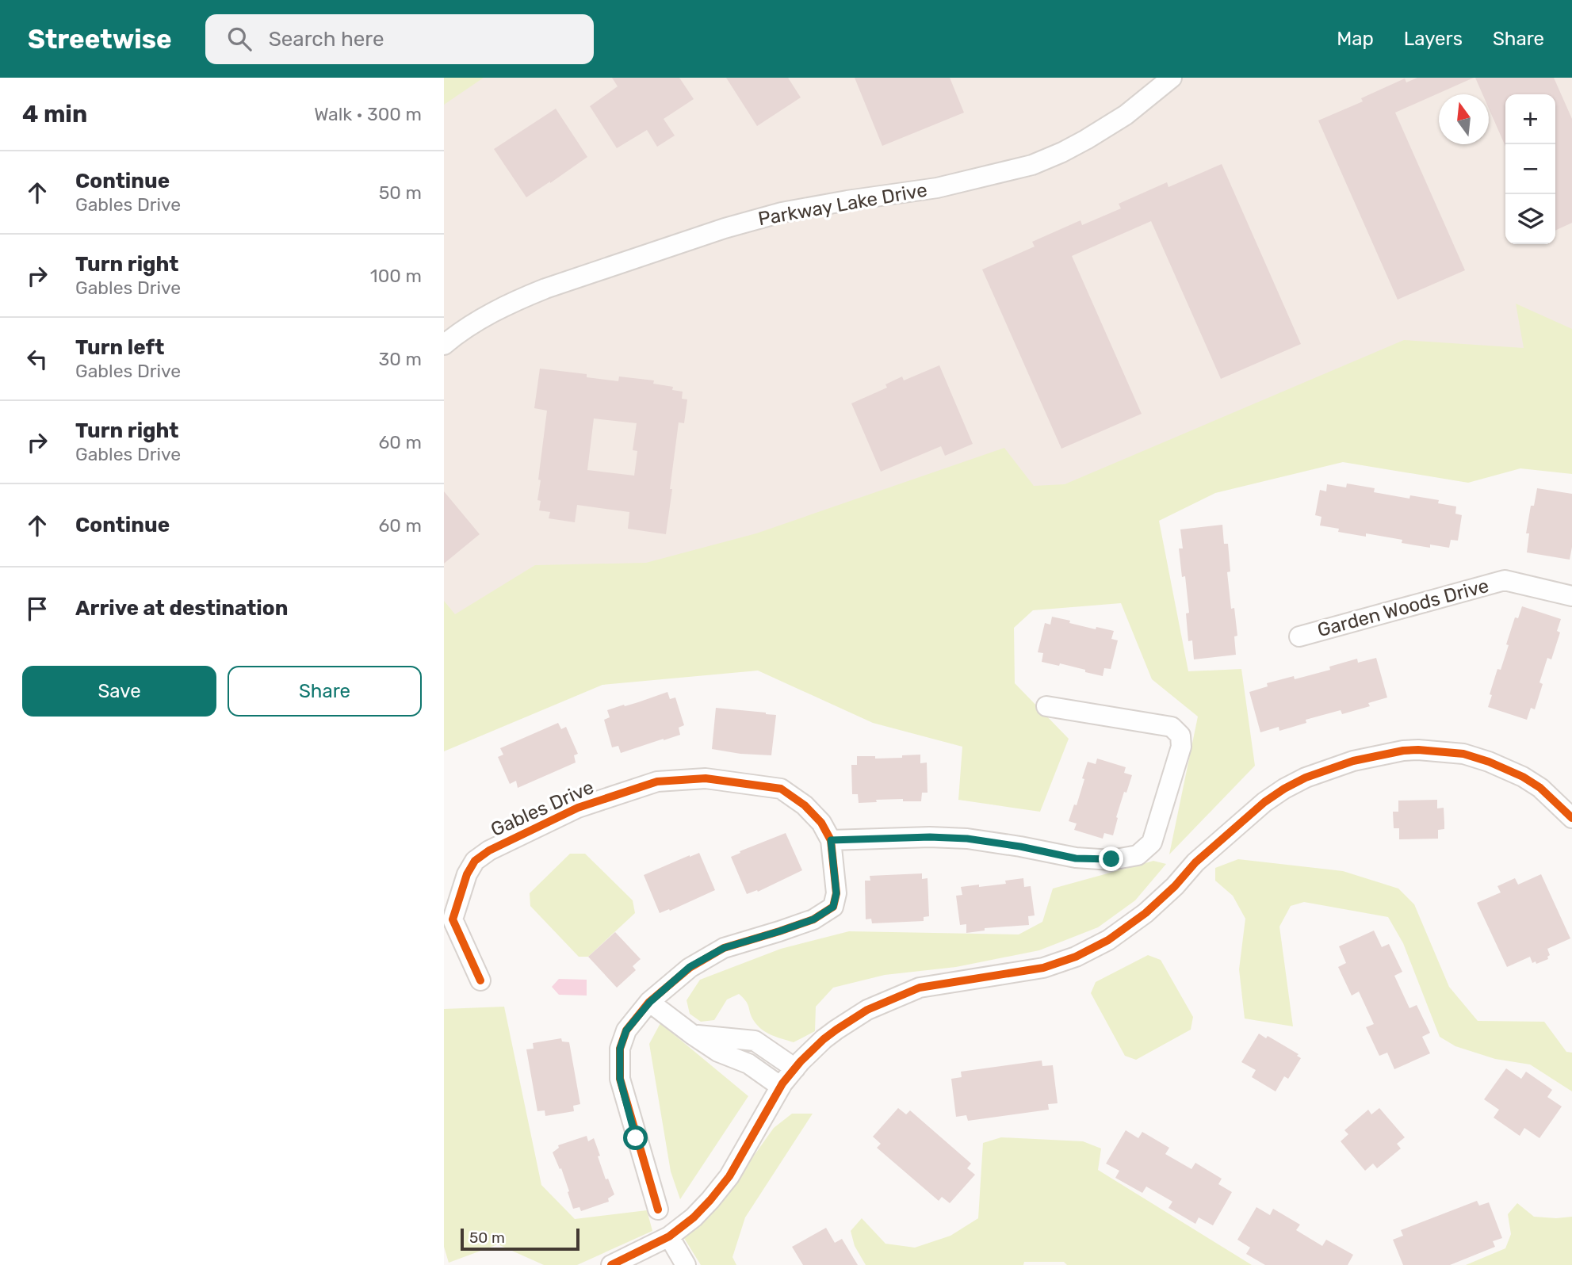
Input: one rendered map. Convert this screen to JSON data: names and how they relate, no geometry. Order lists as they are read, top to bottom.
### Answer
{
  "streets": {
    "street": ["Parkway Lake Drive", "Garden Woods Drive", "Gables Drive"]
  },
  "scale_bar": "50 m",
  "north": "top",
  "page": {
    "header": "Streetwise",
    "search": "Search here",
    "nav": ["Map", "Layers", "Share"],
    "heading": ["4 min", "Walk · 300 m"],
    "map_buttons": ["+", "−"],
    "list": [
      ["Continue", "Gables Drive", "50 m"],
      ["Turn right", "Gables Drive", "100 m"],
      ["Turn left", "Gables Drive", "30 m"],
      ["Turn right", "Gables Drive", "60 m"],
      ["Continue", "60 m"],
      "Arrive at destination"
    ],
    "buttons": ["Save", "Share"],
    "scale": "50 m"
  }
}
